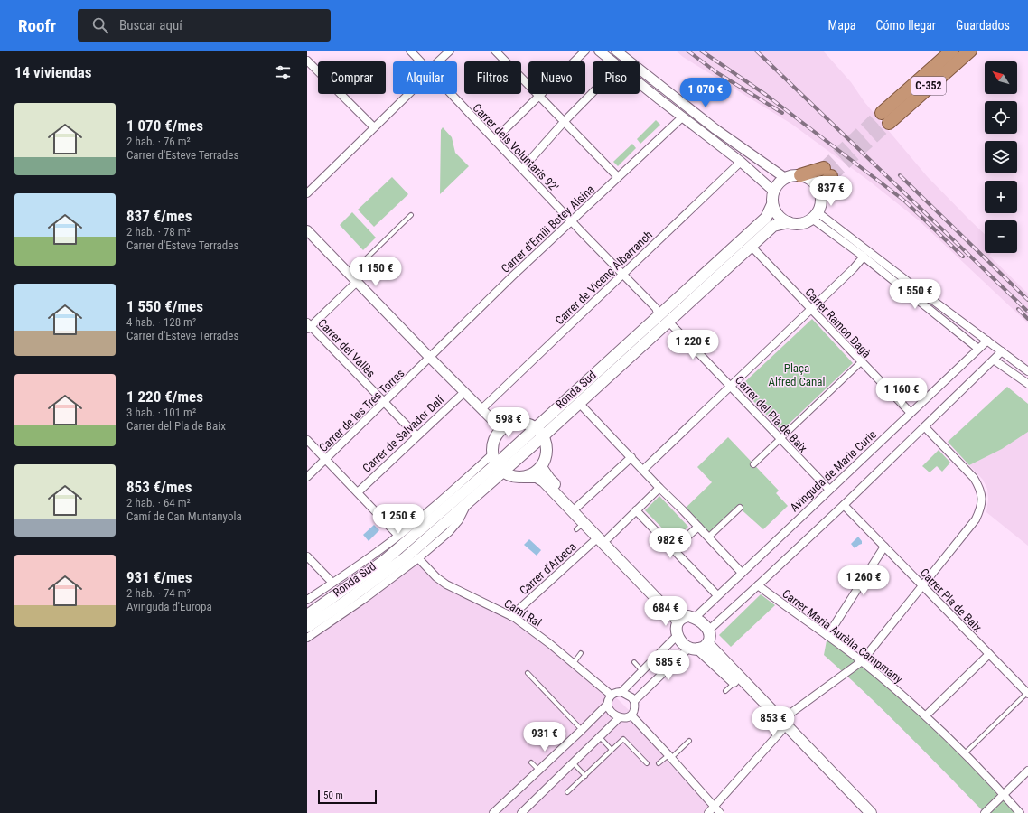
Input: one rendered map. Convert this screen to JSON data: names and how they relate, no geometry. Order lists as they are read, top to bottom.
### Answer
{
  "streets": {
    "highway": ["C-352"],
    "main road": ["Ronda Sud"],
    "street": [
      "Carrer dels Voluntaris 92'",
      "Carrer d'Emili Botey Alsina",
      "Carrer de Vicenç Albarranch",
      "Carrer Ramon Dagà",
      "Carrer del Vallès",
      "Carrer de les Tres Torres",
      "Carrer del Pla de Baix",
      "Carrer de Salvador Dalí",
      "Avinguda de Marie Curie",
      "Carrer d'Arbeca",
      "Carrer Pla de Baix",
      "Camí Ral",
      "Carrer Maria Aurèlia Campmany"
    ]
  },
  "crossings": [
    ["Carrer dels Voluntaris 92'", "Carrer d'Emili Botey Alsina"],
    ["Carrer d'Emili Botey Alsina", "Carrer de les Tres Torres"],
    ["Carrer Ramon Dagà", "Ronda Sud"],
    ["Carrer Ramon Dagà", "Avinguda de Marie Curie"],
    ["Carrer del Vallès", "Carrer de les Tres Torres"],
    ["Carrer del Vallès", "Carrer de Salvador Dalí"],
    ["Ronda Sud", "Carrer del Pla de Baix"],
    ["Carrer del Pla de Baix", "Avinguda de Marie Curie"],
    ["Carrer d'Arbeca", "Camí Ral"]
  ],
  "parks": ["Plaça Alfred Canal"],
  "scale_bar": "50 m",
  "north": "top left",
  "page": {
    "header": "Roofr",
    "search": "Buscar aquí",
    "nav": ["Mapa", "Cómo llegar", "Guardados"],
    "heading": "14 viviendas",
    "map_buttons": ["+", "−"],
    "chip": [
      "Comprar",
      "Alquilar",
      "Filtros",
      "Nuevo",
      "Piso"
    ],
    "price": [
      "1 070 €",
      "837 €",
      "1 150 €",
      "1 550 €",
      "1 220 €",
      "1 160 €",
      "598 €",
      "1 250 €",
      "982 €",
      "1 260 €",
      "684 €",
      "585 €",
      "853 €",
      "931 €"
    ],
    "list": [
      {
        "name": "1 070 €/mes",
        "note": "2 hab. · 76 m² · Carrer d'Esteve Terrades"
      },
      {
        "name": "837 €/mes",
        "note": "2 hab. · 78 m² · Carrer d'Esteve Terrades"
      },
      {
        "name": "1 550 €/mes",
        "note": "4 hab. · 128 m² · Carrer d'Esteve Terrades"
      },
      {
        "name": "1 220 €/mes",
        "note": "3 hab. · 101 m² · Carrer del Pla de Baix"
      },
      {
        "name": "853 €/mes",
        "note": "2 hab. · 64 m² · Camí de Can Muntanyola"
      },
      {
        "name": "931 €/mes",
        "note": "2 hab. · 74 m² · Avinguda d'Europa"
      }
    ],
    "scale": "50 m"
  }
}
